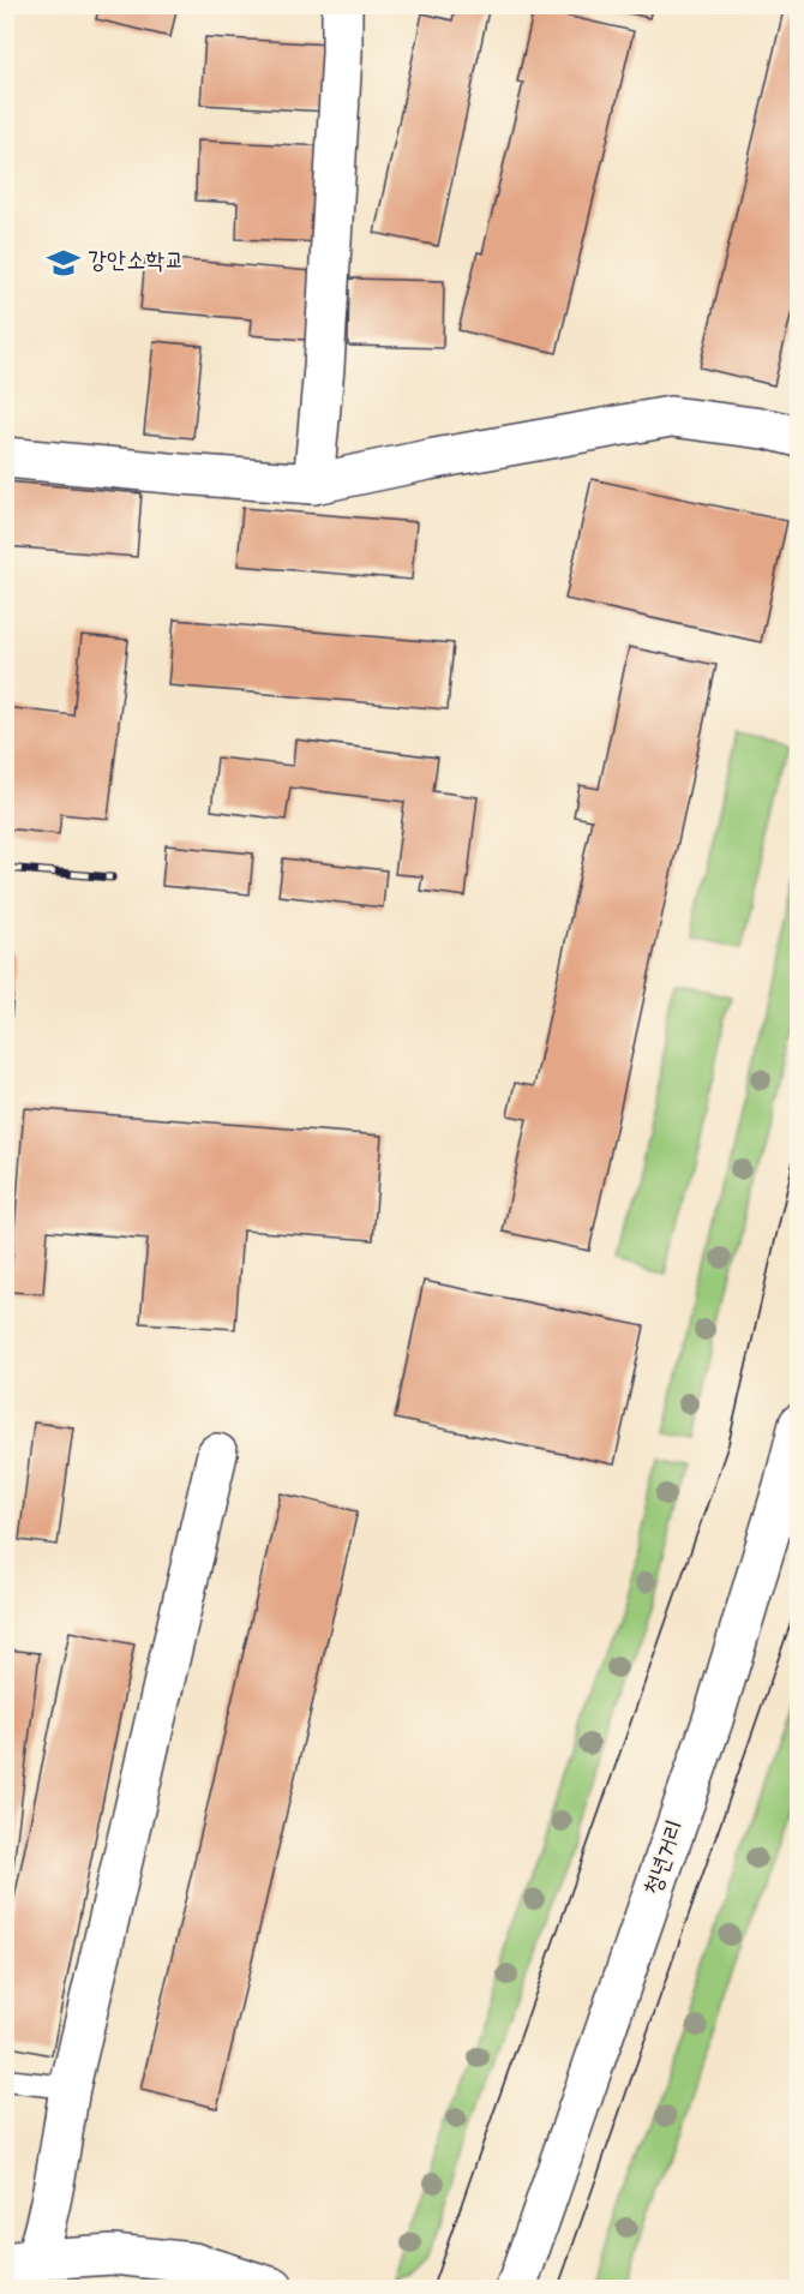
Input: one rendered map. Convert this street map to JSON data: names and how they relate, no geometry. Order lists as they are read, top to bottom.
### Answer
{
  "streets": {
    "street": ["청년거리"]
  },
  "places": {
    "school or university": ["강안소학교"]
  }
}
